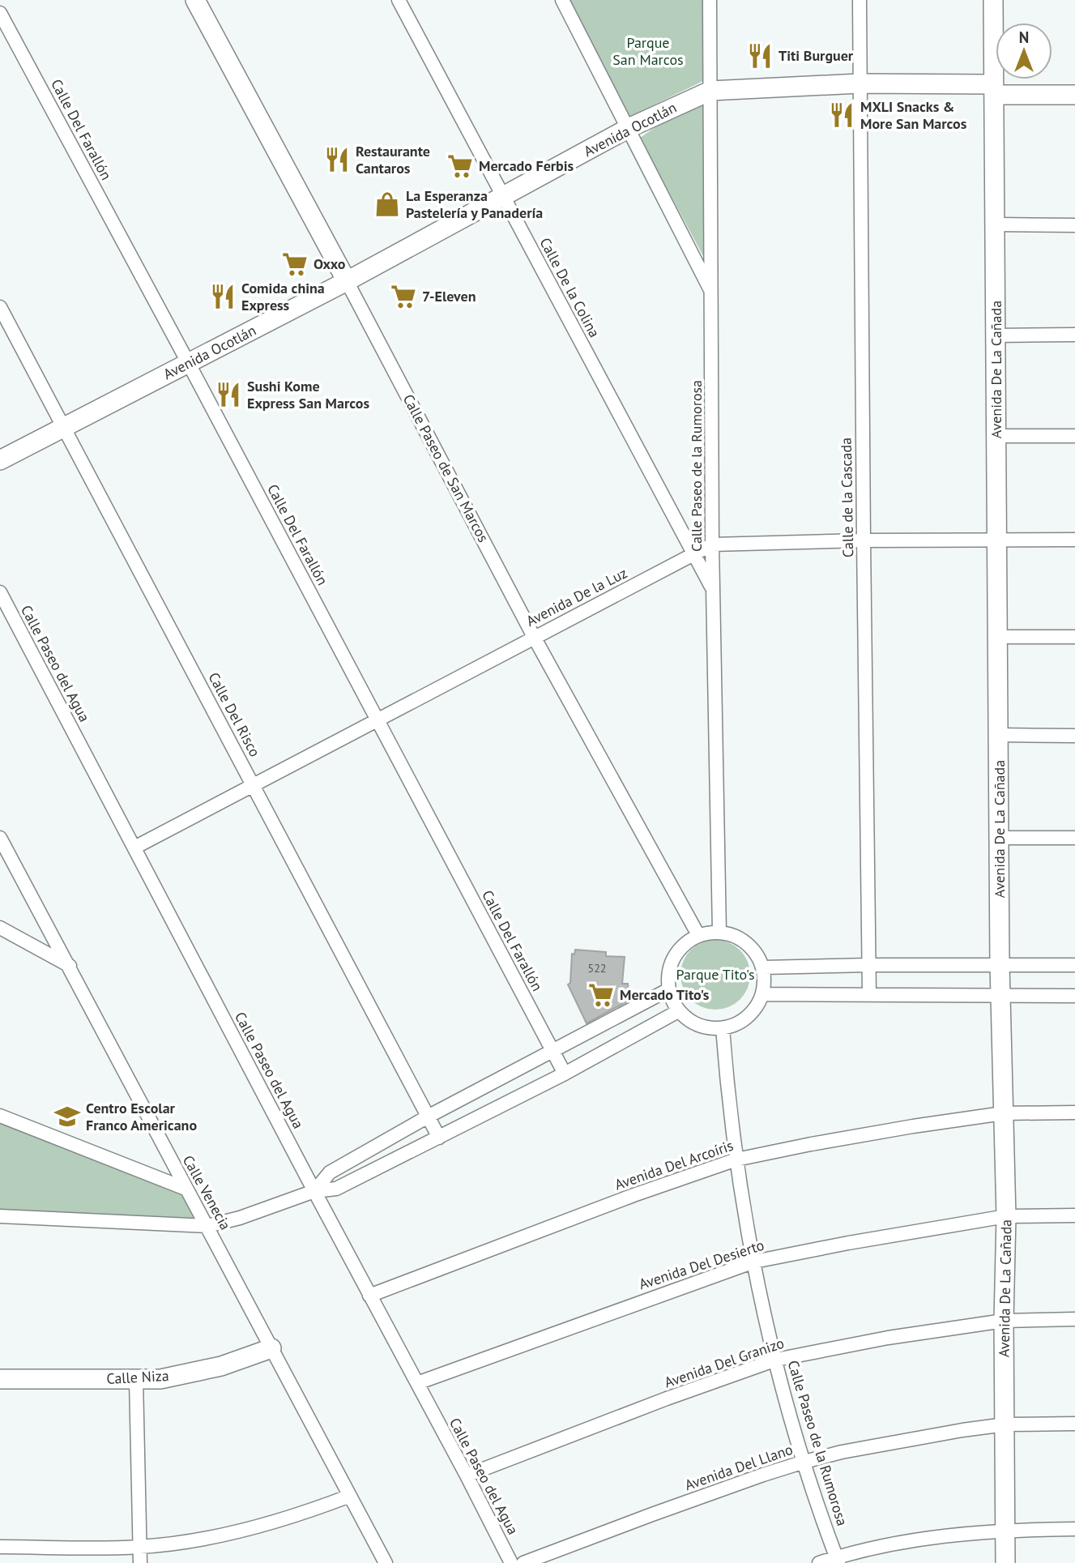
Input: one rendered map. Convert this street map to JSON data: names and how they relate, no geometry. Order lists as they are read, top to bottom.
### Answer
{
  "streets": {
    "main road": [
      "Avenida Ocotlán",
      "Avenida De La Cañada",
      "Calle Paseo de San Marcos",
      "Calle Niza"
    ],
    "street": [
      "Calle Del Farallón",
      "Calle De la Colina",
      "Calle Paseo de la Rumorosa",
      "Calle de la Cascada",
      "Avenida De la Luz",
      "Calle Paseo del Agua",
      "Calle Del Risco",
      "Avenida Del Arcoíris",
      "Calle Venecia",
      "Avenida Del Desierto",
      "Avenida Del Granizo",
      "Avenida Del Llano"
    ]
  },
  "crossings": [
    ["Calle Del Farallón", "Avenida Ocotlán"],
    ["Calle Del Farallón", "Avenida De la Luz"],
    ["Avenida Ocotlán", "Calle De la Colina"],
    ["Avenida Ocotlán", "Avenida De La Cañada"],
    ["Avenida Ocotlán", "Calle Paseo de la Rumorosa"],
    ["Avenida Ocotlán", "Calle Paseo de San Marcos"],
    ["Avenida Ocotlán", "Calle de la Cascada"],
    ["Avenida Ocotlán", "Calle Del Risco"],
    ["Calle De la Colina", "Calle Paseo de la Rumorosa"],
    ["Calle De la Colina", "Avenida De la Luz"],
    ["Avenida De La Cañada", "Avenida De la Luz"],
    ["Avenida De La Cañada", "Avenida Del Arcoíris"],
    ["Avenida De La Cañada", "Avenida Del Desierto"],
    ["Avenida De La Cañada", "Avenida Del Granizo"],
    ["Avenida De La Cañada", "Avenida Del Llano"],
    ["Calle Paseo de la Rumorosa", "Calle Paseo de San Marcos"],
    ["Calle Paseo de la Rumorosa", "Avenida De la Luz"],
    ["Calle Paseo de la Rumorosa", "Avenida Del Arcoíris"],
    ["Calle Paseo de la Rumorosa", "Avenida Del Desierto"],
    ["Calle Paseo de la Rumorosa", "Avenida Del Granizo"],
    ["Calle Paseo de la Rumorosa", "Avenida Del Llano"],
    ["Calle Paseo de San Marcos", "Avenida De la Luz"],
    ["Calle de la Cascada", "Avenida De la Luz"],
    ["Avenida De la Luz", "Calle Paseo del Agua"],
    ["Avenida De la Luz", "Calle Del Risco"],
    ["Calle Paseo del Agua", "Avenida Del Arcoíris"],
    ["Calle Paseo del Agua", "Avenida Del Desierto"],
    ["Calle Paseo del Agua", "Avenida Del Granizo"],
    ["Calle Venecia", "Calle Niza"]
  ],
  "parks": ["Parque San Marcos", "Parque Tito's"],
  "places": {
    "restaurant": [
      "Titi Burguer",
      "MXLI Snacks & More San Marcos",
      "Restaurante Cantaros",
      "Comida china Express",
      "Sushi Kome Express San Marcos"
    ],
    "supermarket": [
      "Mercado Ferbis",
      "Oxxo",
      "7-Eleven",
      "Mercado Tito's"
    ],
    "shop": ["La Esperanza Pastelería y Panadería"],
    "school or university": ["Centro Escolar Franco Americano"]
  },
  "house_numbers": ["522"],
  "north": "top"
}
